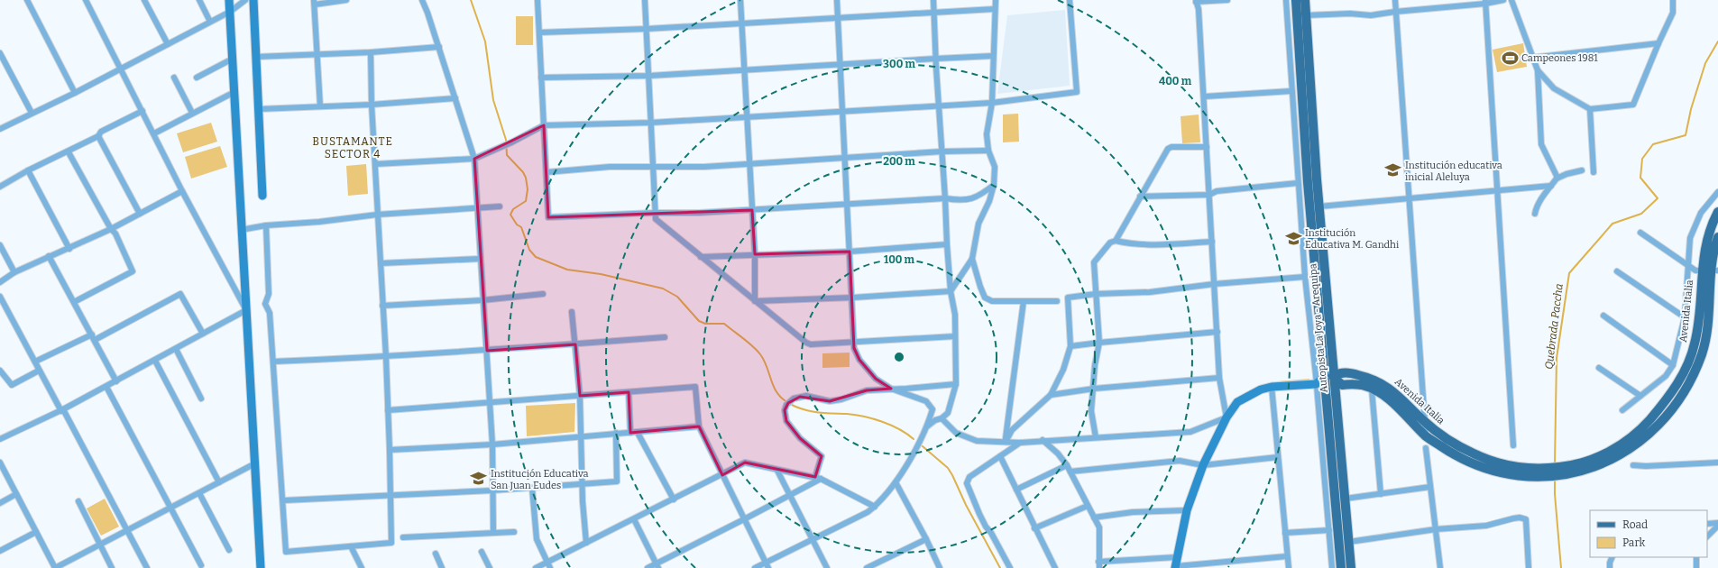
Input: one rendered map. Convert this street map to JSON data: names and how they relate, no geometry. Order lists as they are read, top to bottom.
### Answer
{
  "streets": {
    "main road": ["Avenida Italia", "Autopista La Joya - Arequipa"]
  },
  "crossings": [
    ["Avenida Italia", "Autopista La Joya - Arequipa"]
  ],
  "districts": ["BUSTAMANTE SECTOR 4"],
  "water": ["Quebrada Paccha"],
  "places": {
    "sports": ["Campeones 1981"],
    "school or university": ["Institución educativa inicial Aleluya", "Institución Educativa M. Gandhi", "Institución Educativa San Juan Eudes"]
  },
  "legend": ["Road", "Park"],
  "rings": [
    "300 m",
    "400 m",
    "200 m",
    "100 m"
  ]
}
